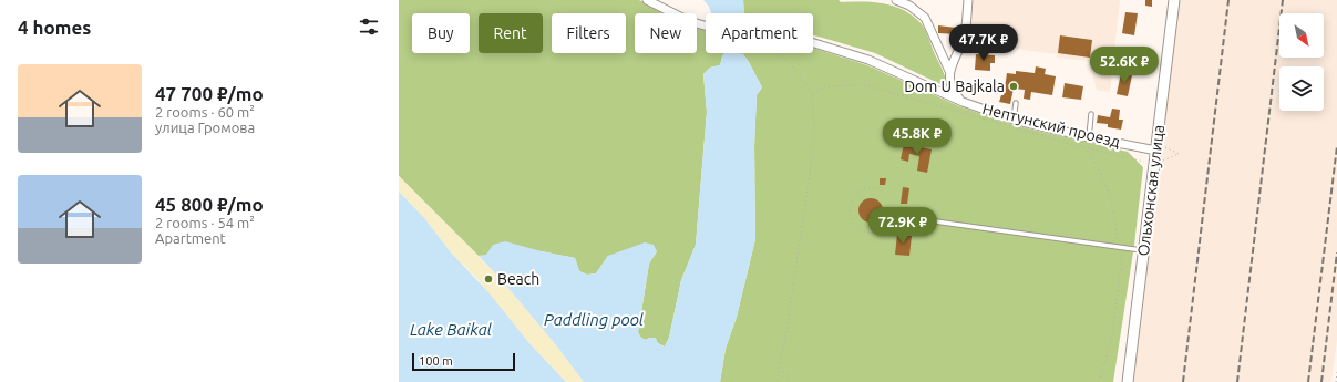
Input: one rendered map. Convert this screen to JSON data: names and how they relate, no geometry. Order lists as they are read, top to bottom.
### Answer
{
  "streets": {
    "street": ["Нептунский проезд", "Ольхонская улица"]
  },
  "crossings": [
    ["Нептунский проезд", "Ольхонская улица"]
  ],
  "water": ["Paddling pool", "Lake Baikal"],
  "places": ["Dom U Bajkala", "Beach"],
  "scale_bar": "100 m",
  "north": "bottom right",
  "page": {
    "heading": "4 homes",
    "chip": [
      "Buy",
      "Rent",
      "Filters",
      "New",
      "Apartment"
    ],
    "price": [
      "47.7K ₽",
      "52.6K ₽",
      "45.8K ₽",
      "72.9K ₽"
    ],
    "list": [
      {
        "name": "47 700 ₽/mo",
        "note": "2 rooms · 60 m² · улица Громова"
      },
      {
        "name": "45 800 ₽/mo",
        "note": "2 rooms · 54 m² · Apartment"
      }
    ],
    "scale": "100 m"
  }
}
